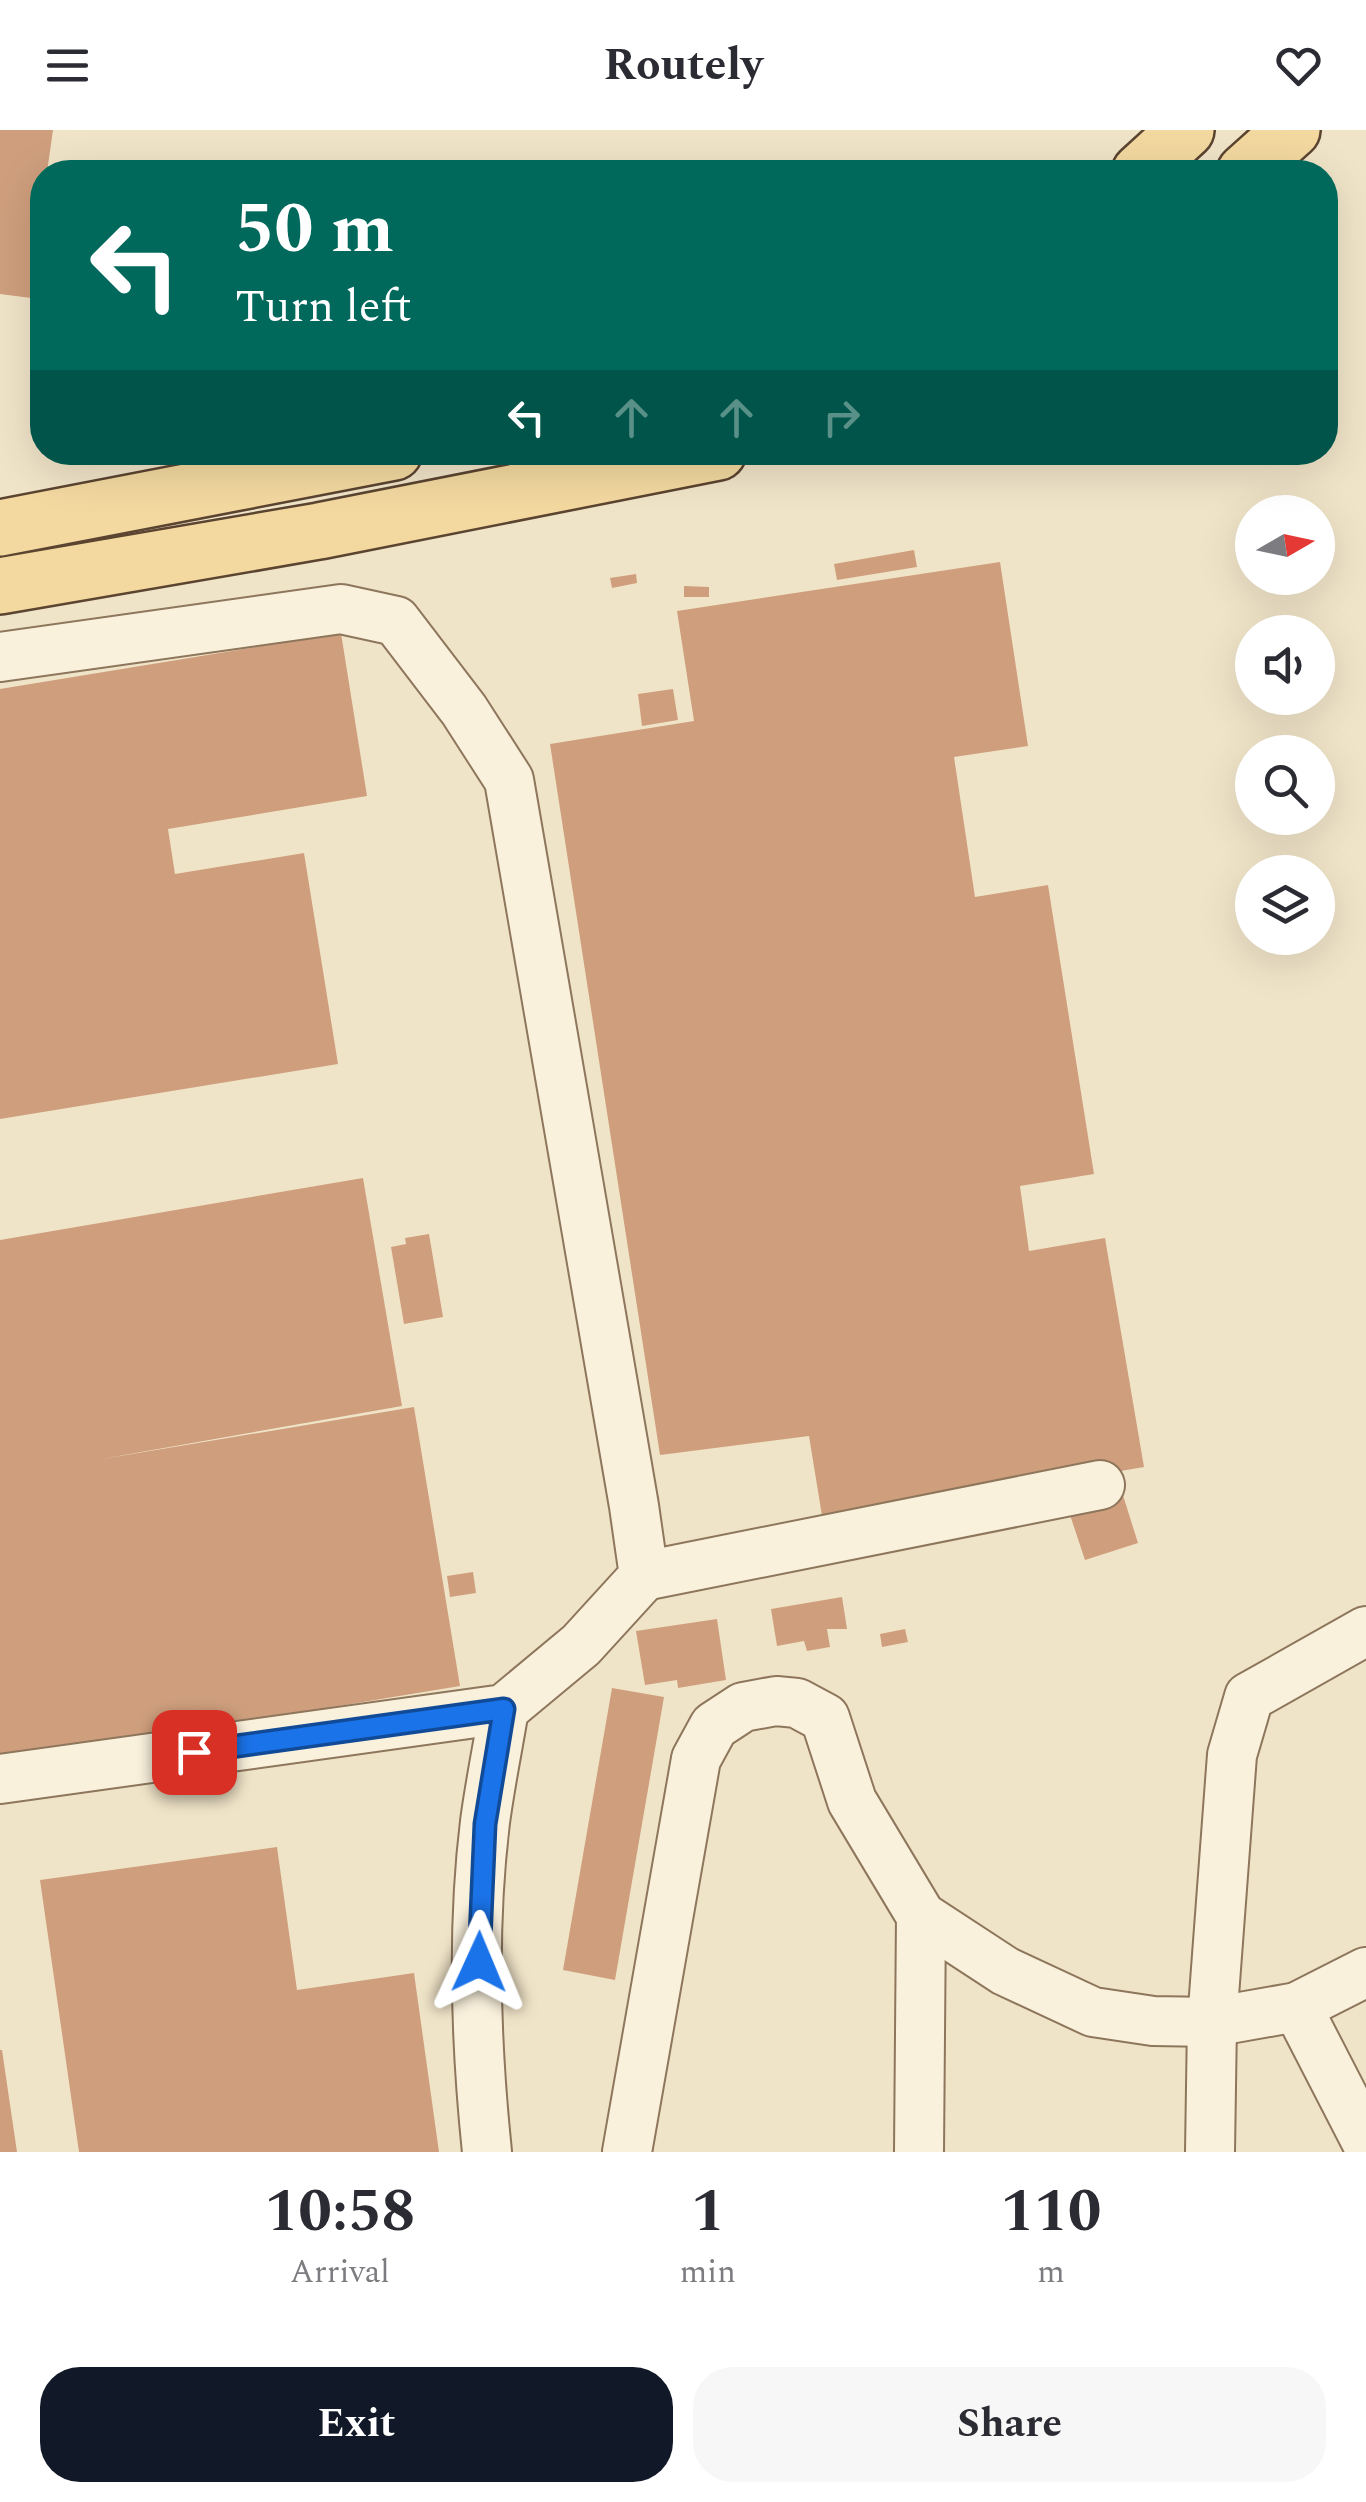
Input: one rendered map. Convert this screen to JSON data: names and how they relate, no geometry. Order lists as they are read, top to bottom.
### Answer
{
  "north": "right",
  "page": {
    "header": "Routely",
    "turn": ["50 m", "Turn left"],
    "eta": [
      "10:58",
      "Arrival",
      "1",
      "min",
      "110",
      "m"
    ],
    "buttons": ["Exit", "Share"]
  }
}
